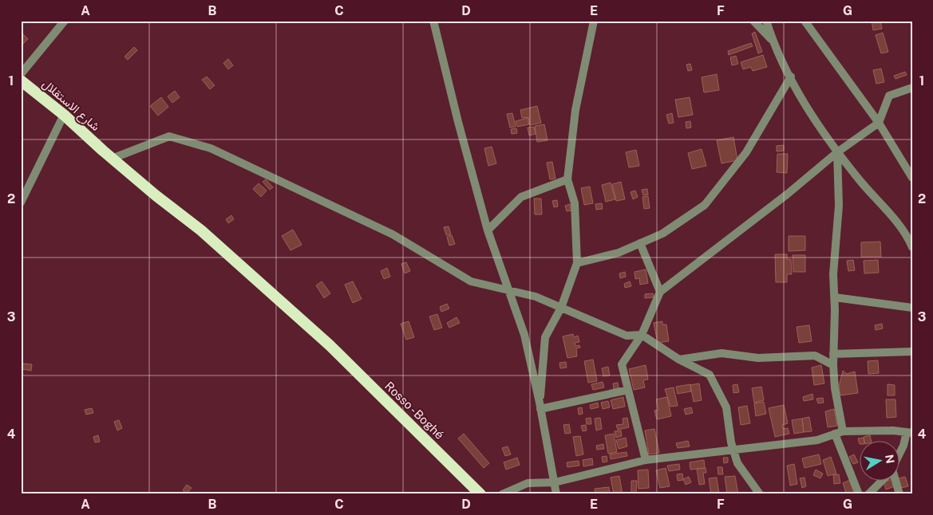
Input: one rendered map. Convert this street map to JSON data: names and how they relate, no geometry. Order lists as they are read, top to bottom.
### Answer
{
  "streets": {
    "highway": ["شارع الاستقلال", "Rosso - Boghé"]
  },
  "crossings": [
    ["شارع الاستقلال", "Rosso - Boghé"]
  ],
  "north": "right",
  "grid": {
    "columns": [
      "A",
      "B",
      "C",
      "D",
      "E",
      "F",
      "G"
    ],
    "rows": [
      "1",
      "2",
      "3",
      "4"
    ]
  }
}
